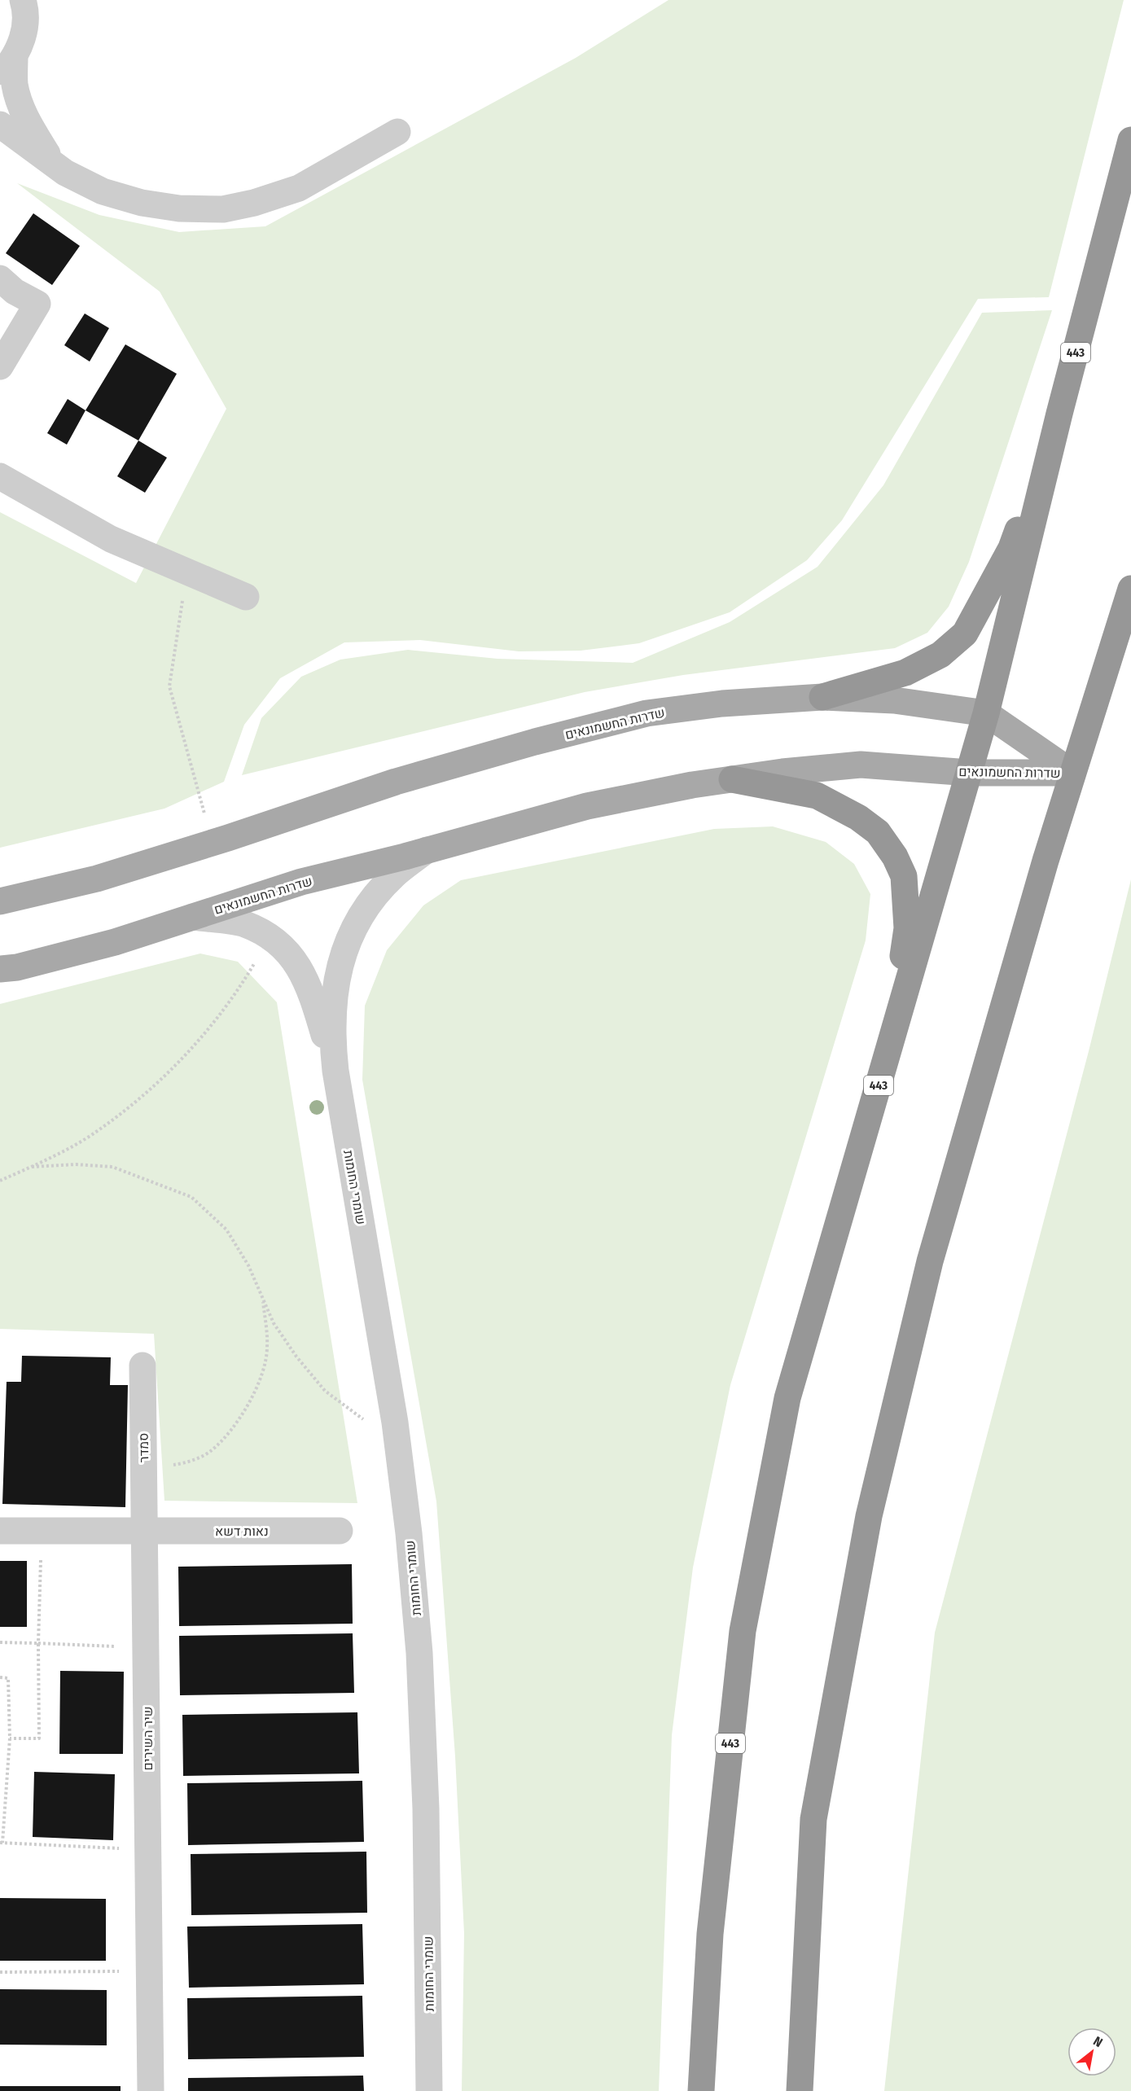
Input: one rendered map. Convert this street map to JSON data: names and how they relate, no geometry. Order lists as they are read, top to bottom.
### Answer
{
  "streets": {
    "highway": ["443"],
    "main road": ["שדרות החשמונאים"],
    "street": [
      "שומרי החומות",
      "סמדר",
      "נאות דשא",
      "שיר השירים"
    ]
  },
  "crossings": [
    ["443", "שדרות החשמונאים"],
    ["שדרות החשמונאים", "שומרי החומות"],
    ["סמדר", "נאות דשא"],
    ["סמדר", "שיר השירים"],
    ["נאות דשא", "שיר השירים"]
  ],
  "north": "top right"
}
